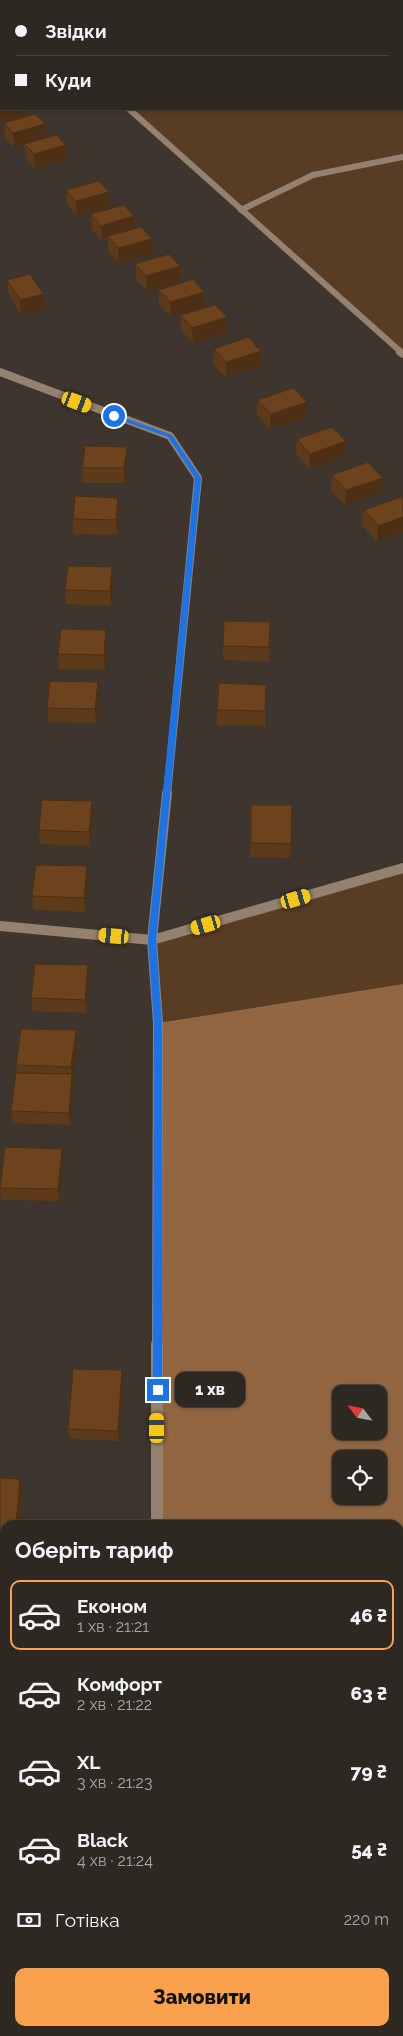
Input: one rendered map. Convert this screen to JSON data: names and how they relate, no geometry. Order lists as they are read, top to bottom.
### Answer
{
  "north": "top left",
  "page": {
    "banner": ["Звідки", "Куди"],
    "bubble": "1 хв",
    "heading": "Оберіть тариф",
    "list": [
      {
        "name": "Економ",
        "note": "1 хв · 21:21",
        "value": "46 ₴"
      },
      {
        "name": "Комфорт",
        "note": "2 хв · 21:22",
        "value": "63 ₴"
      },
      {
        "name": "XL",
        "note": "3 хв · 21:23",
        "value": "79 ₴"
      },
      {
        "name": "Black",
        "note": "4 хв · 21:24",
        "value": "54 ₴"
      }
    ],
    "pay": ["Готівка", "220 m"],
    "buttons": "Замовити"
  }
}
